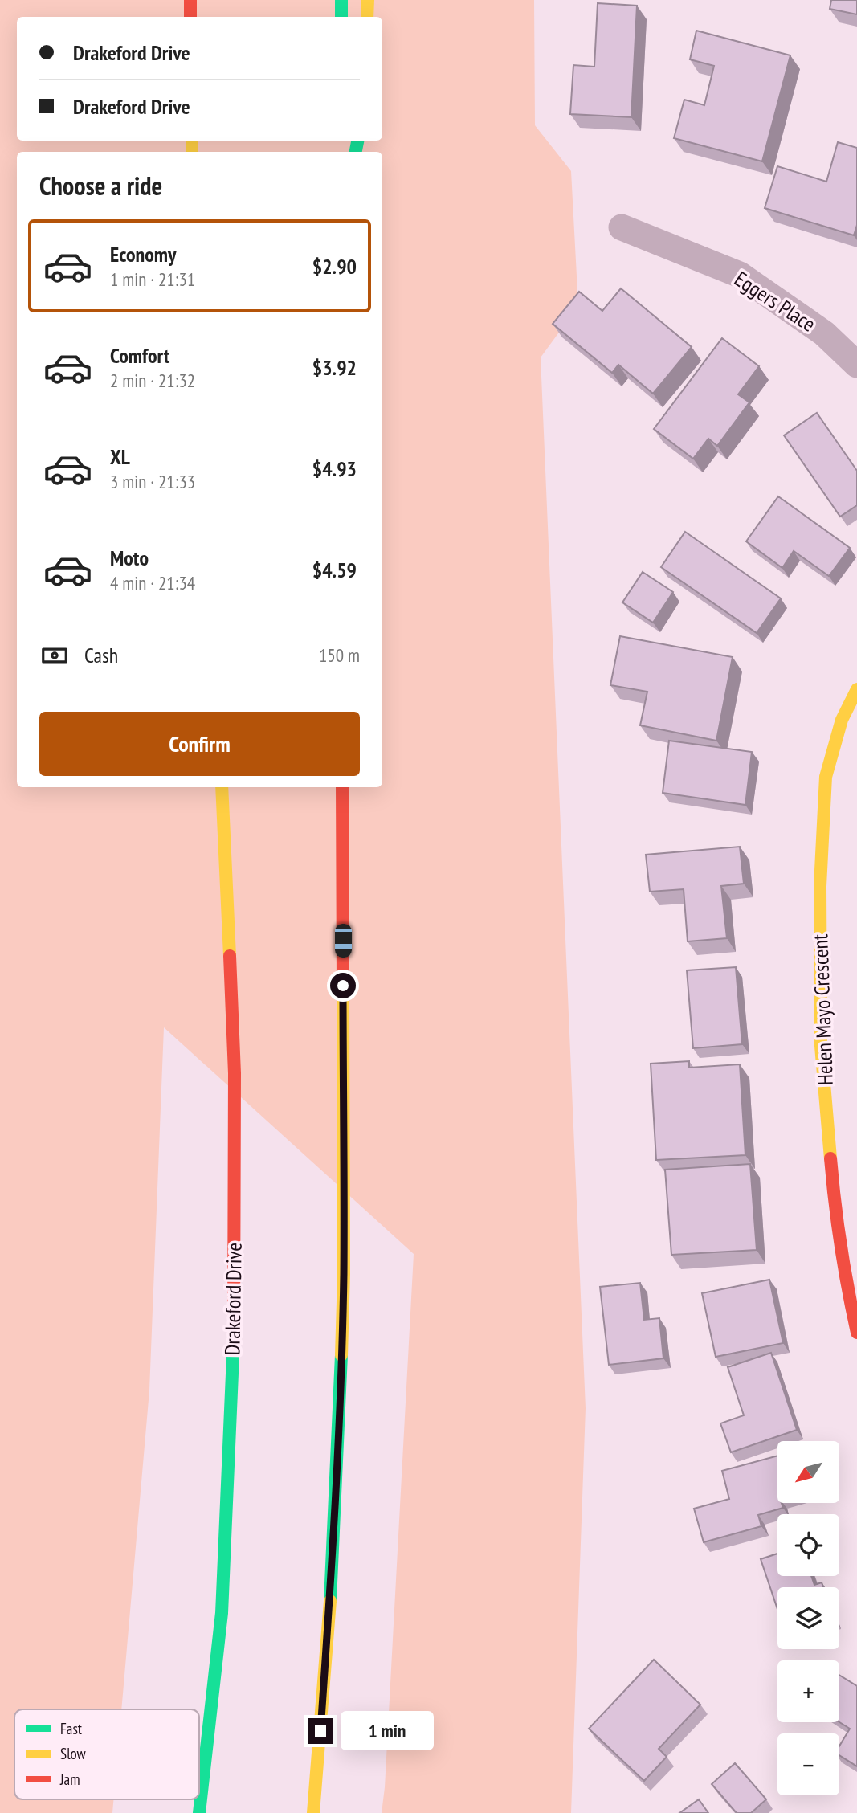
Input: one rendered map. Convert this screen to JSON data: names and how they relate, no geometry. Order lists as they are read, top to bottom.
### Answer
{
  "streets": {
    "main road": ["Helen Mayo Crescent", "Drakeford Drive"],
    "street": ["Eggers Place"]
  },
  "legend": ["Fast", "Slow", "Jam"],
  "north": "bottom left",
  "page": {
    "banner": ["Drakeford Drive", "Drakeford Drive"],
    "heading": "Choose a ride",
    "list": [
      {
        "name": "Economy",
        "note": "1 min · 21:31",
        "value": "$2.90"
      },
      {
        "name": "Comfort",
        "note": "2 min · 21:32",
        "value": "$3.92"
      },
      {
        "name": "XL",
        "note": "3 min · 21:33",
        "value": "$4.93"
      },
      {
        "name": "Moto",
        "note": "4 min · 21:34",
        "value": "$4.59"
      }
    ],
    "pay": ["Cash", "150 m"],
    "buttons": "Confirm",
    "map_buttons": ["+", "−"],
    "bubble": "1 min"
  }
}
